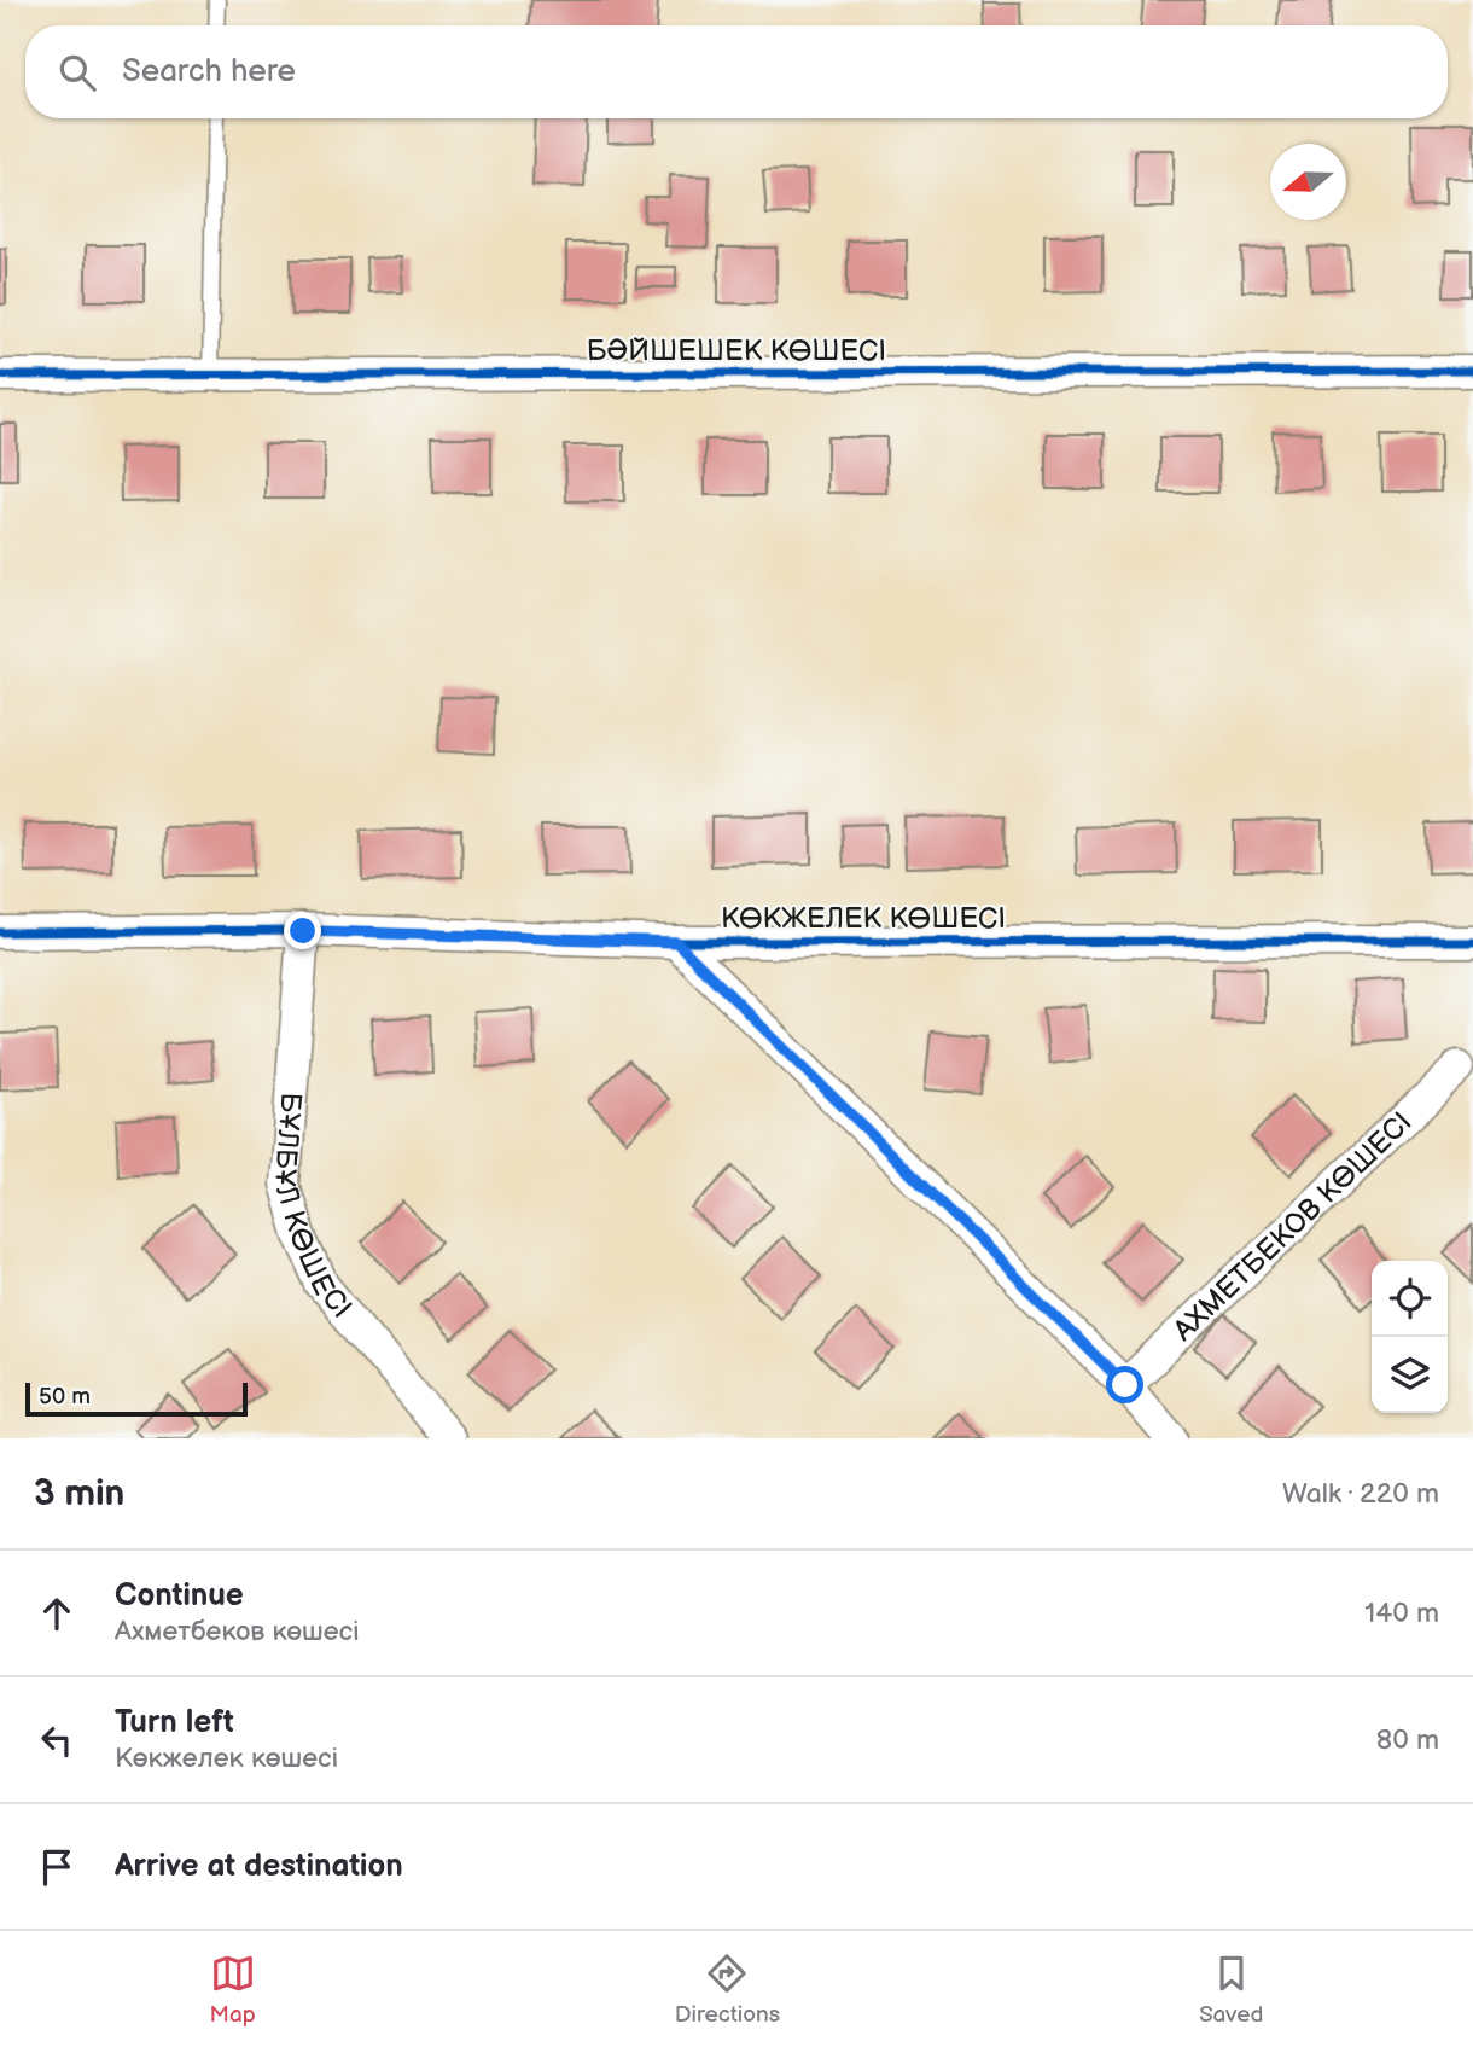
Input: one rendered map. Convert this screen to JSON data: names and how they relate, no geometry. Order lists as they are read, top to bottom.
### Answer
{
  "streets": {
    "street": [
      "БӘЙШЕШЕК КӨШЕСІ",
      "КӨКЖЕЛЕК КӨШЕСІ",
      "БҰЛБҰЛ КӨШЕСІ",
      "АХМЕТБЕКОВ КӨШЕСІ"
    ]
  },
  "crossings": [
    ["КӨКЖЕЛЕК КӨШЕСІ", "БҰЛБҰЛ КӨШЕСІ"]
  ],
  "scale_bar": "50 m",
  "north": "left",
  "page": {
    "search": "Search here",
    "scale": "50 m",
    "heading": ["3 min", "Walk · 220 m"],
    "list": [
      ["Continue", "Ахметбеков көшесі", "140 m"],
      ["Turn left", "Көкжелек көшесі", "80 m"],
      "Arrive at destination"
    ],
    "nav": ["Map", "Directions", "Saved"]
  }
}
